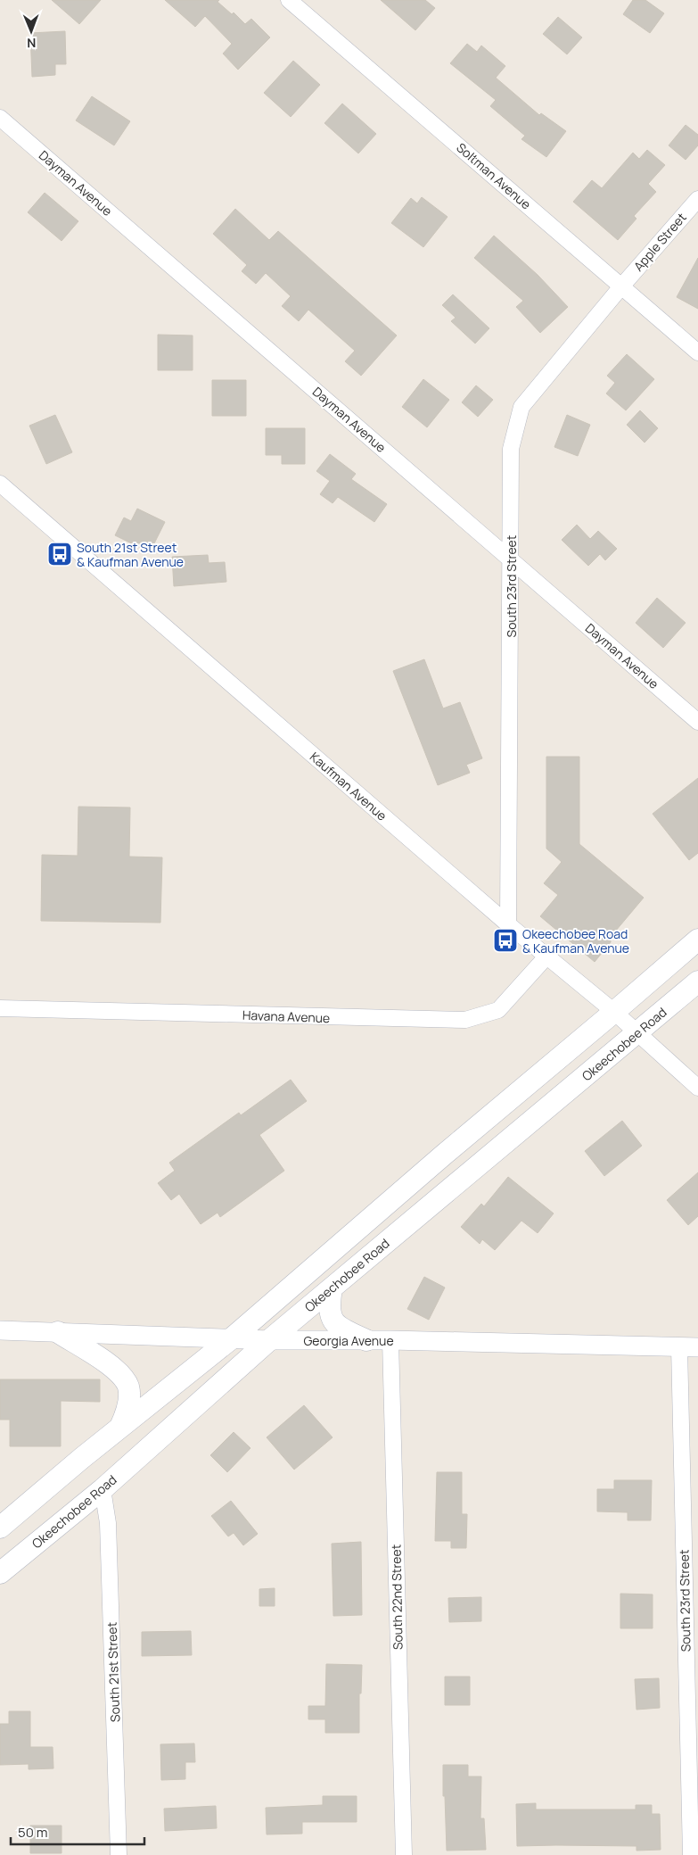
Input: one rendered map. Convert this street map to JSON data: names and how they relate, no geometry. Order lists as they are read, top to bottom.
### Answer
{
  "streets": {
    "main road": ["Okeechobee Road"],
    "street": [
      "Soltman Avenue",
      "Dayman Avenue",
      "Apple Street",
      "South 23rd Street",
      "Kaufman Avenue",
      "Havana Avenue",
      "Georgia Avenue",
      "South 22nd Street",
      "South 21st Street"
    ]
  },
  "crossings": [
    ["Soltman Avenue", "Apple Street"],
    ["Soltman Avenue", "South 23rd Street"],
    ["Dayman Avenue", "South 23rd Street"],
    ["Apple Street", "South 23rd Street"],
    ["South 23rd Street", "Kaufman Avenue"],
    ["South 23rd Street", "Georgia Avenue"],
    ["Kaufman Avenue", "Havana Avenue"],
    ["Kaufman Avenue", "Okeechobee Road"],
    ["Okeechobee Road", "Georgia Avenue"],
    ["Okeechobee Road", "South 21st Street"],
    ["Georgia Avenue", "South 22nd Street"]
  ],
  "places": {
    "bus stop": ["South 21st Street & Kaufman Avenue", "Okeechobee Road & Kaufman Avenue"]
  },
  "scale_bar": "50 m",
  "north": "bottom"
}
